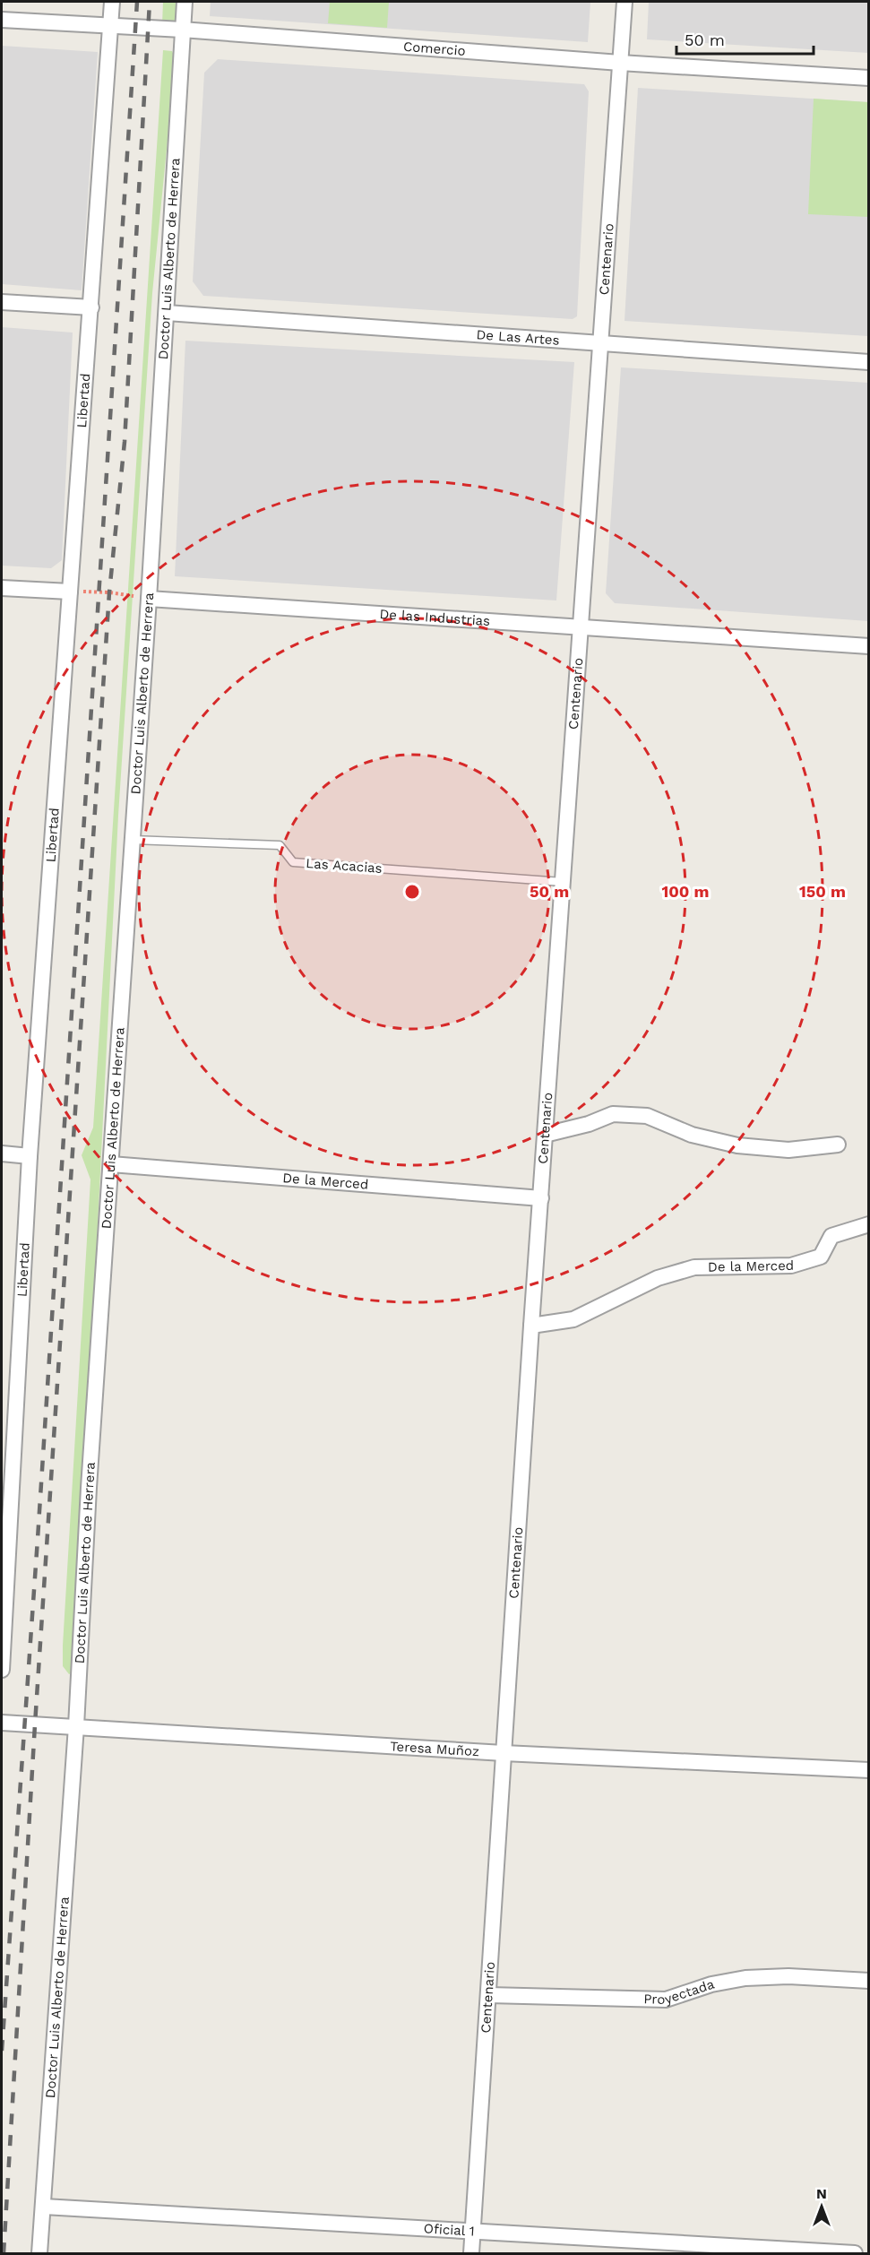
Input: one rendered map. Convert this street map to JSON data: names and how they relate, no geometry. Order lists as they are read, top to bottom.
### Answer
{
  "streets": {
    "street": [
      "Comercio",
      "Doctor Luis Alberto de Herrera",
      "Centenario",
      "De Las Artes",
      "Libertad",
      "De las Industrias",
      "De la Merced",
      "Teresa Muñoz",
      "Proyectada",
      "Oficial 1"
    ],
    "lane": ["Las Acacias"]
  },
  "crossings": [
    ["Comercio", "Doctor Luis Alberto de Herrera"],
    ["Comercio", "Centenario"],
    ["Comercio", "Libertad"],
    ["Doctor Luis Alberto de Herrera", "De Las Artes"],
    ["Doctor Luis Alberto de Herrera", "De las Industrias"],
    ["Doctor Luis Alberto de Herrera", "Las Acacias"],
    ["Doctor Luis Alberto de Herrera", "De la Merced"],
    ["Doctor Luis Alberto de Herrera", "Teresa Muñoz"],
    ["Doctor Luis Alberto de Herrera", "Oficial 1"],
    ["Centenario", "De Las Artes"],
    ["Centenario", "De las Industrias"],
    ["Centenario", "Las Acacias"],
    ["Centenario", "De la Merced"],
    ["Centenario", "Teresa Muñoz"],
    ["Centenario", "Proyectada"],
    ["Centenario", "Oficial 1"]
  ],
  "scale_bar": "50 m",
  "north": "top",
  "rings": ["50 m", "100 m", "150 m"]
}
